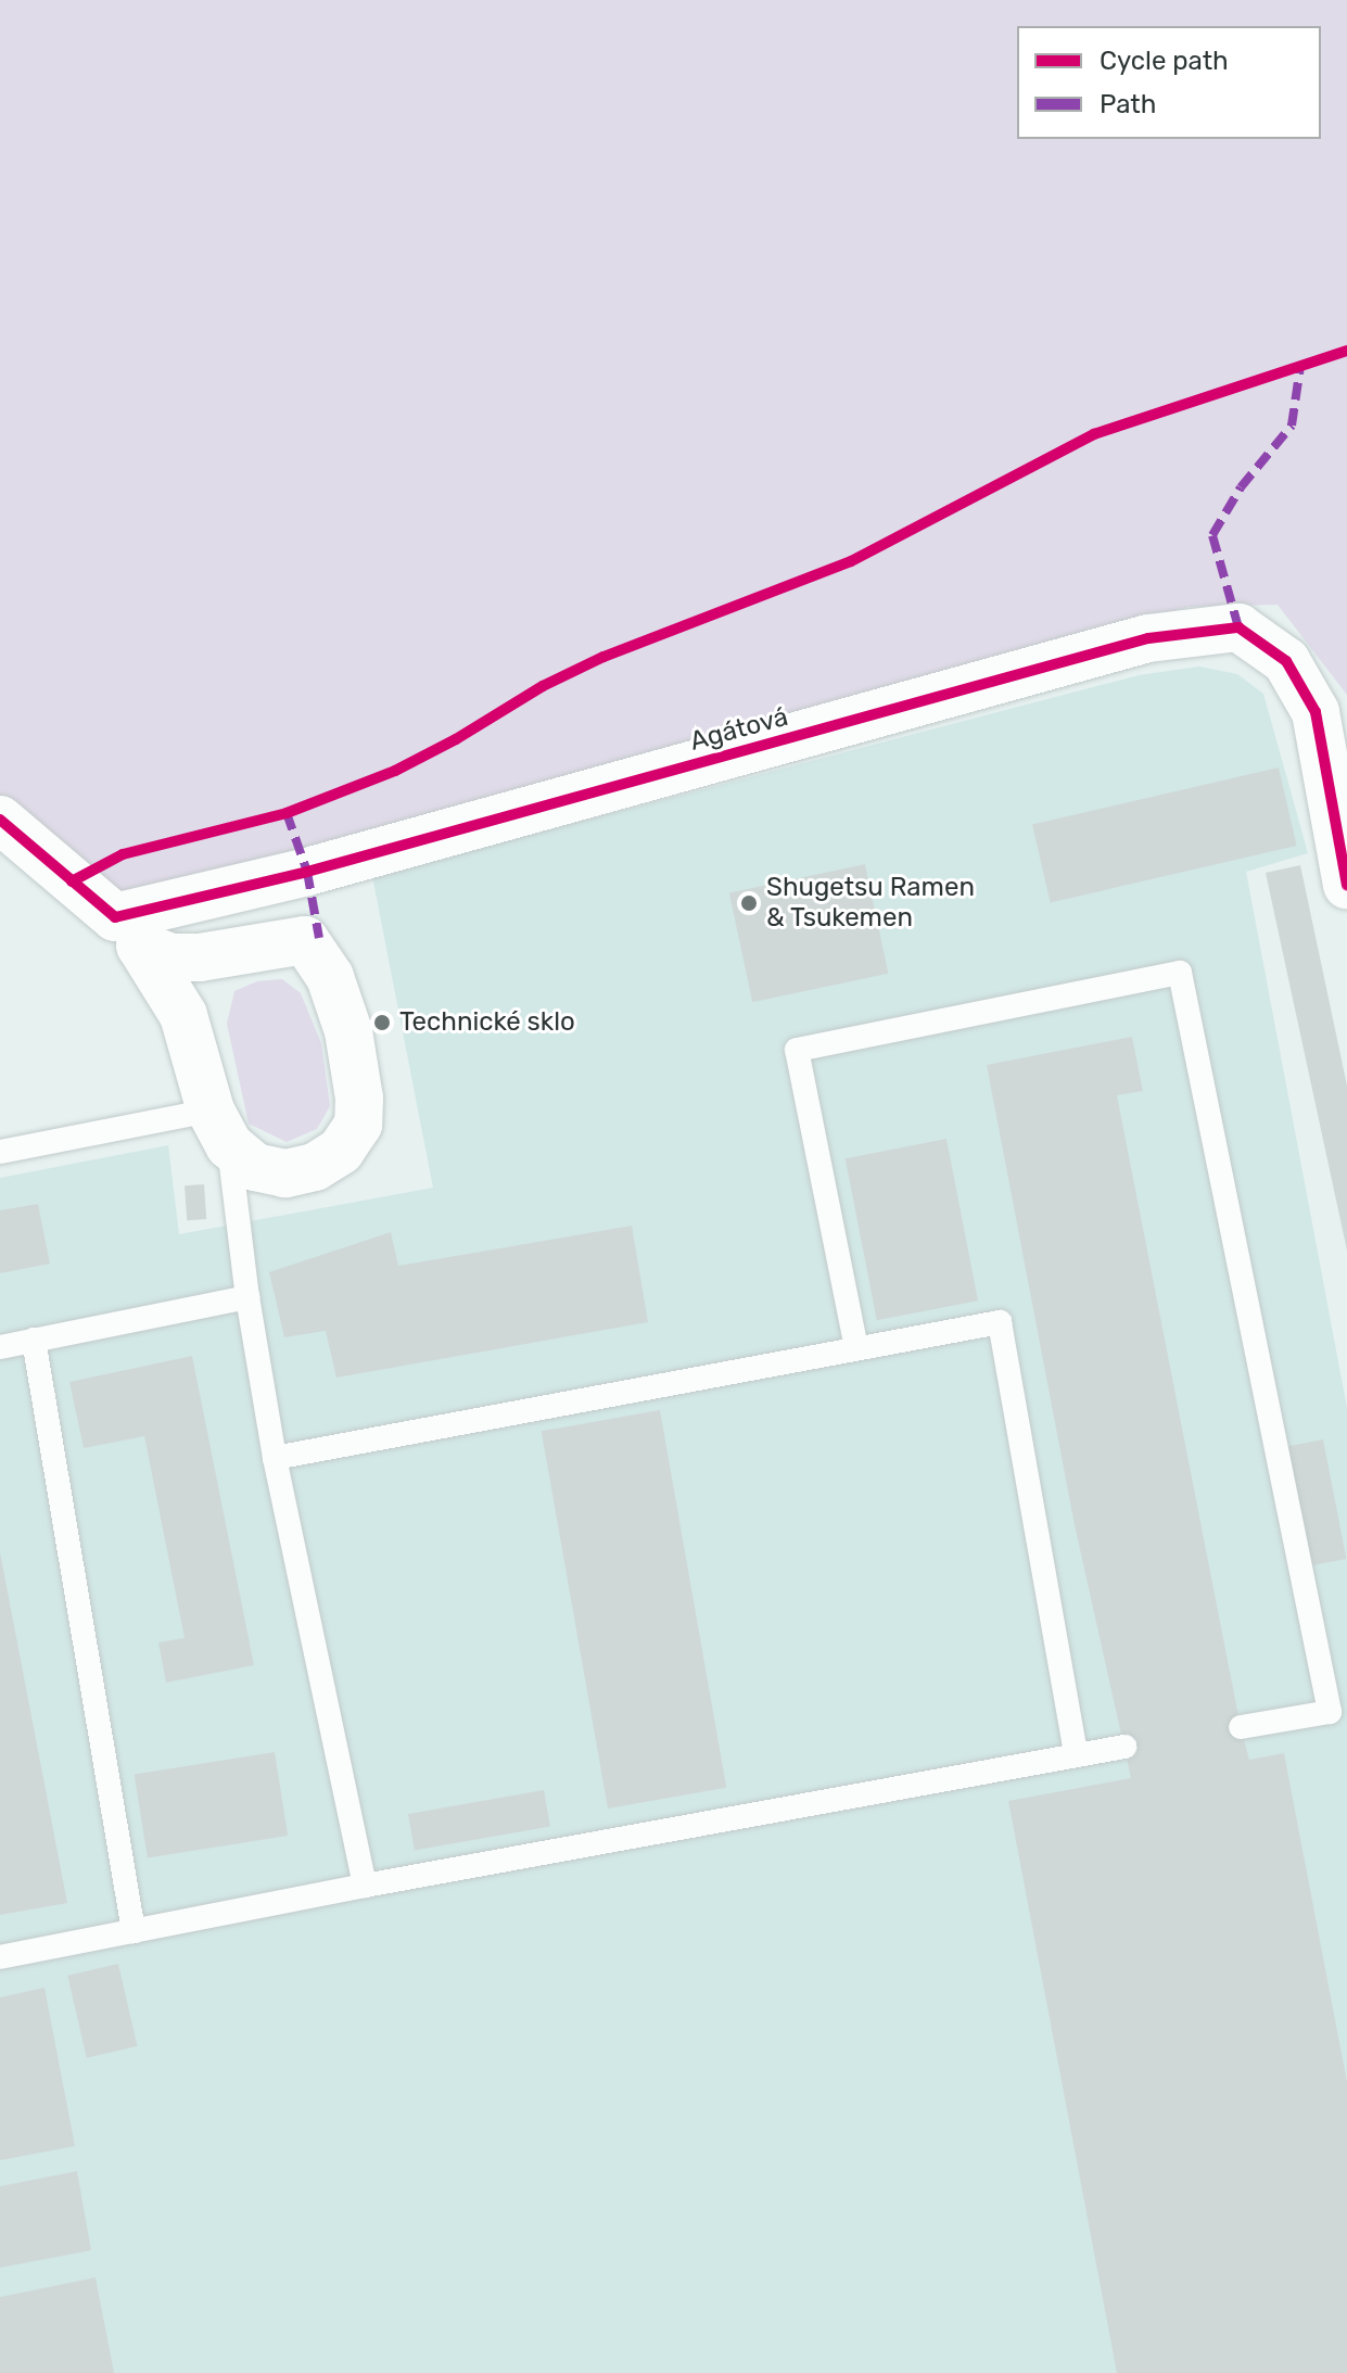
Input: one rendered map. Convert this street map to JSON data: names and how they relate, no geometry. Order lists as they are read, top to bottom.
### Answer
{
  "streets": {
    "street": ["Agátová"]
  },
  "places": ["Shugetsu Ramen & Tsukemen", "Technické sklo"],
  "legend": ["Cycle path", "Path"]
}
